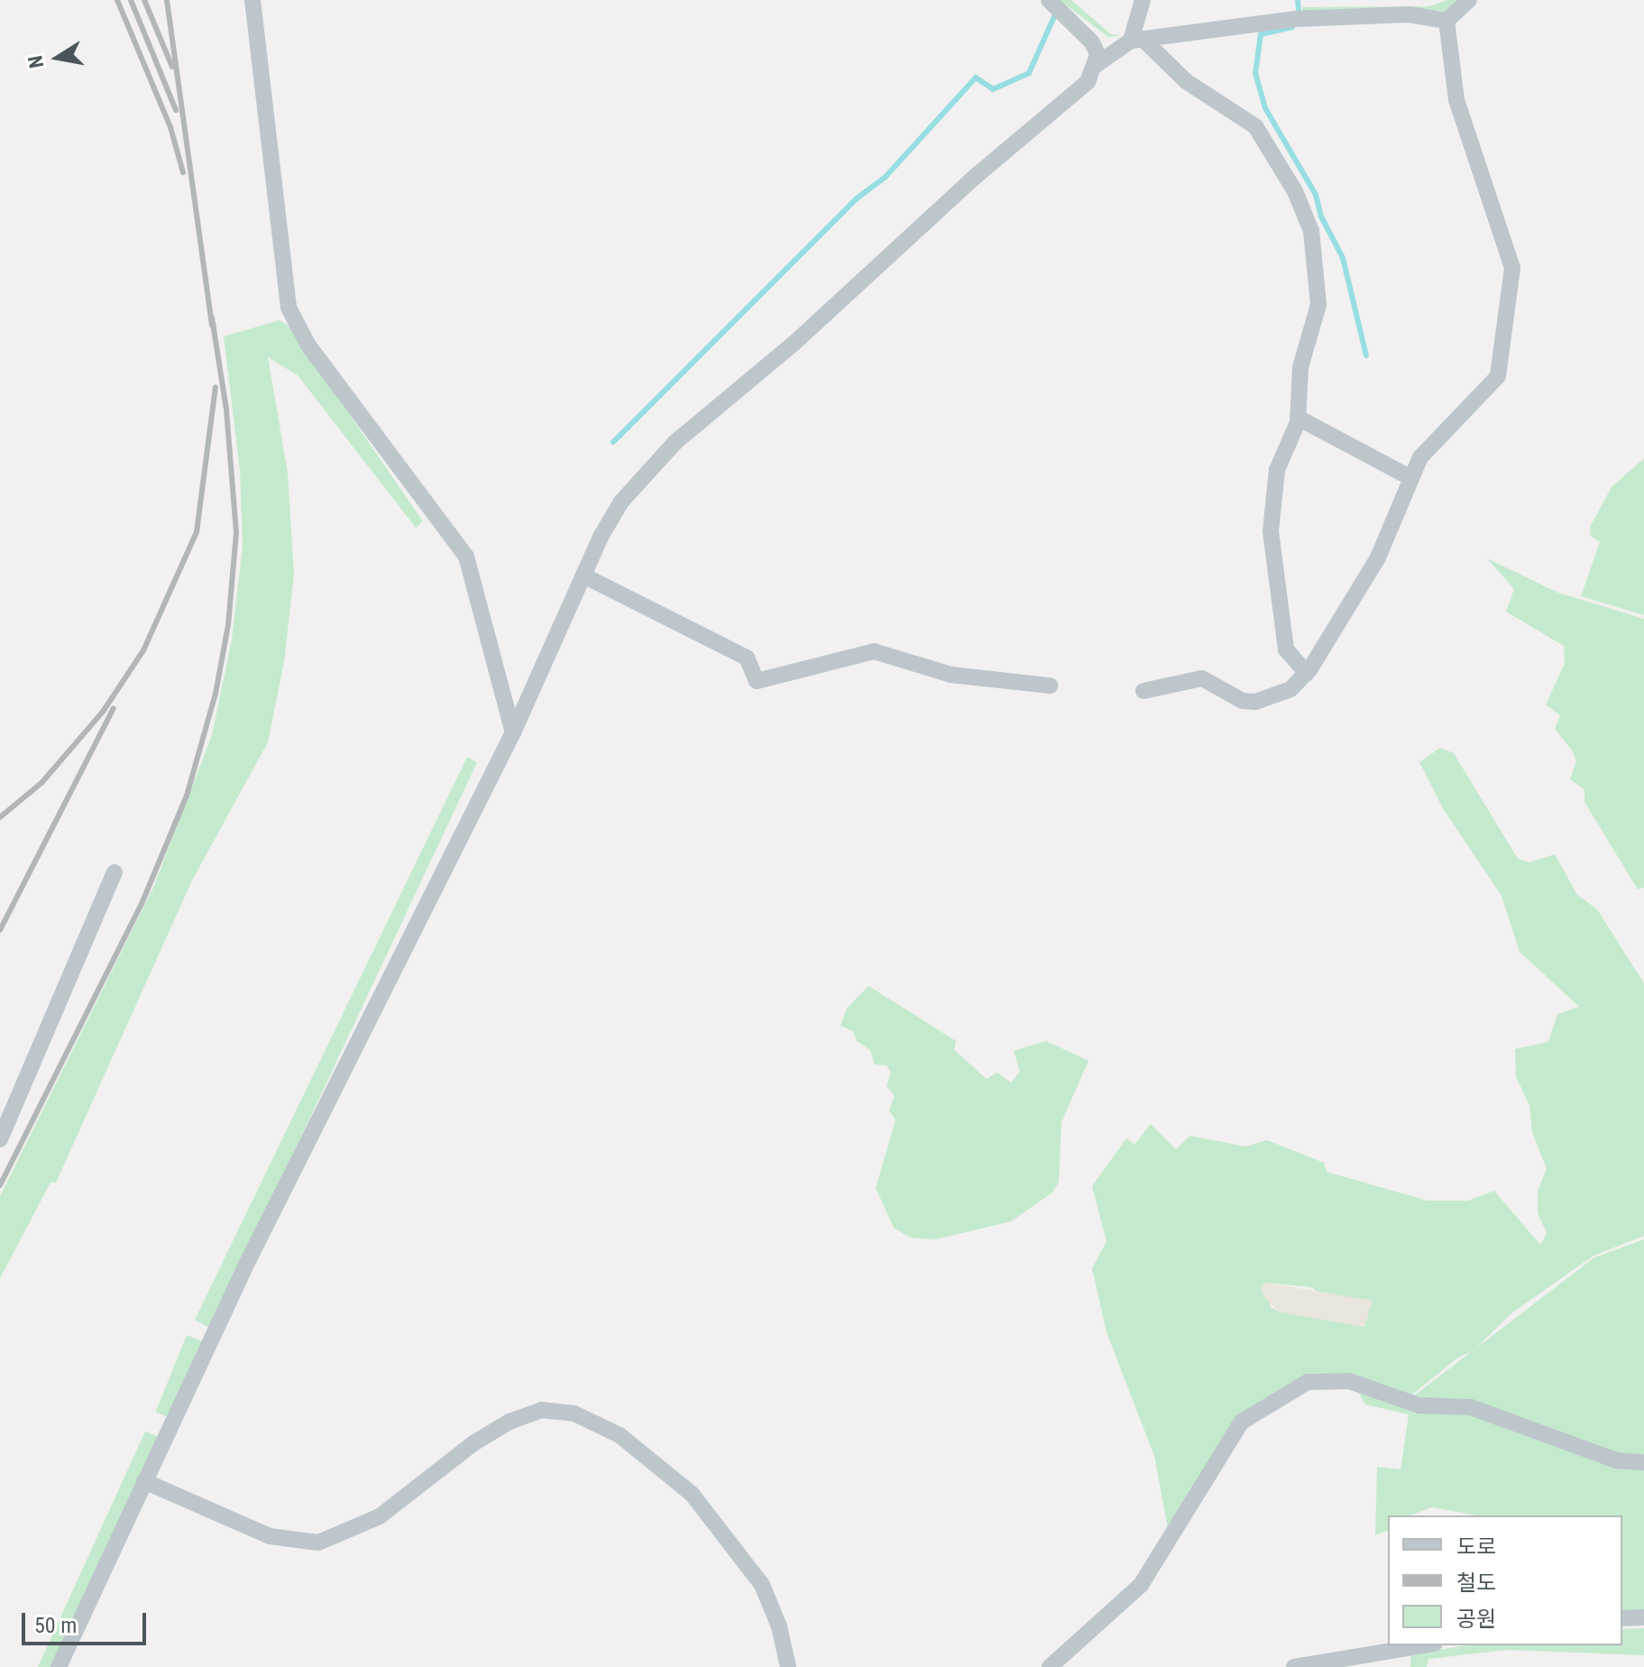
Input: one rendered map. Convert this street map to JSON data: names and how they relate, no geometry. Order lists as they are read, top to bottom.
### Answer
{
  "legend": ["도로", "철도", "공원"],
  "scale_bar": "50 m",
  "north": "left"
}
